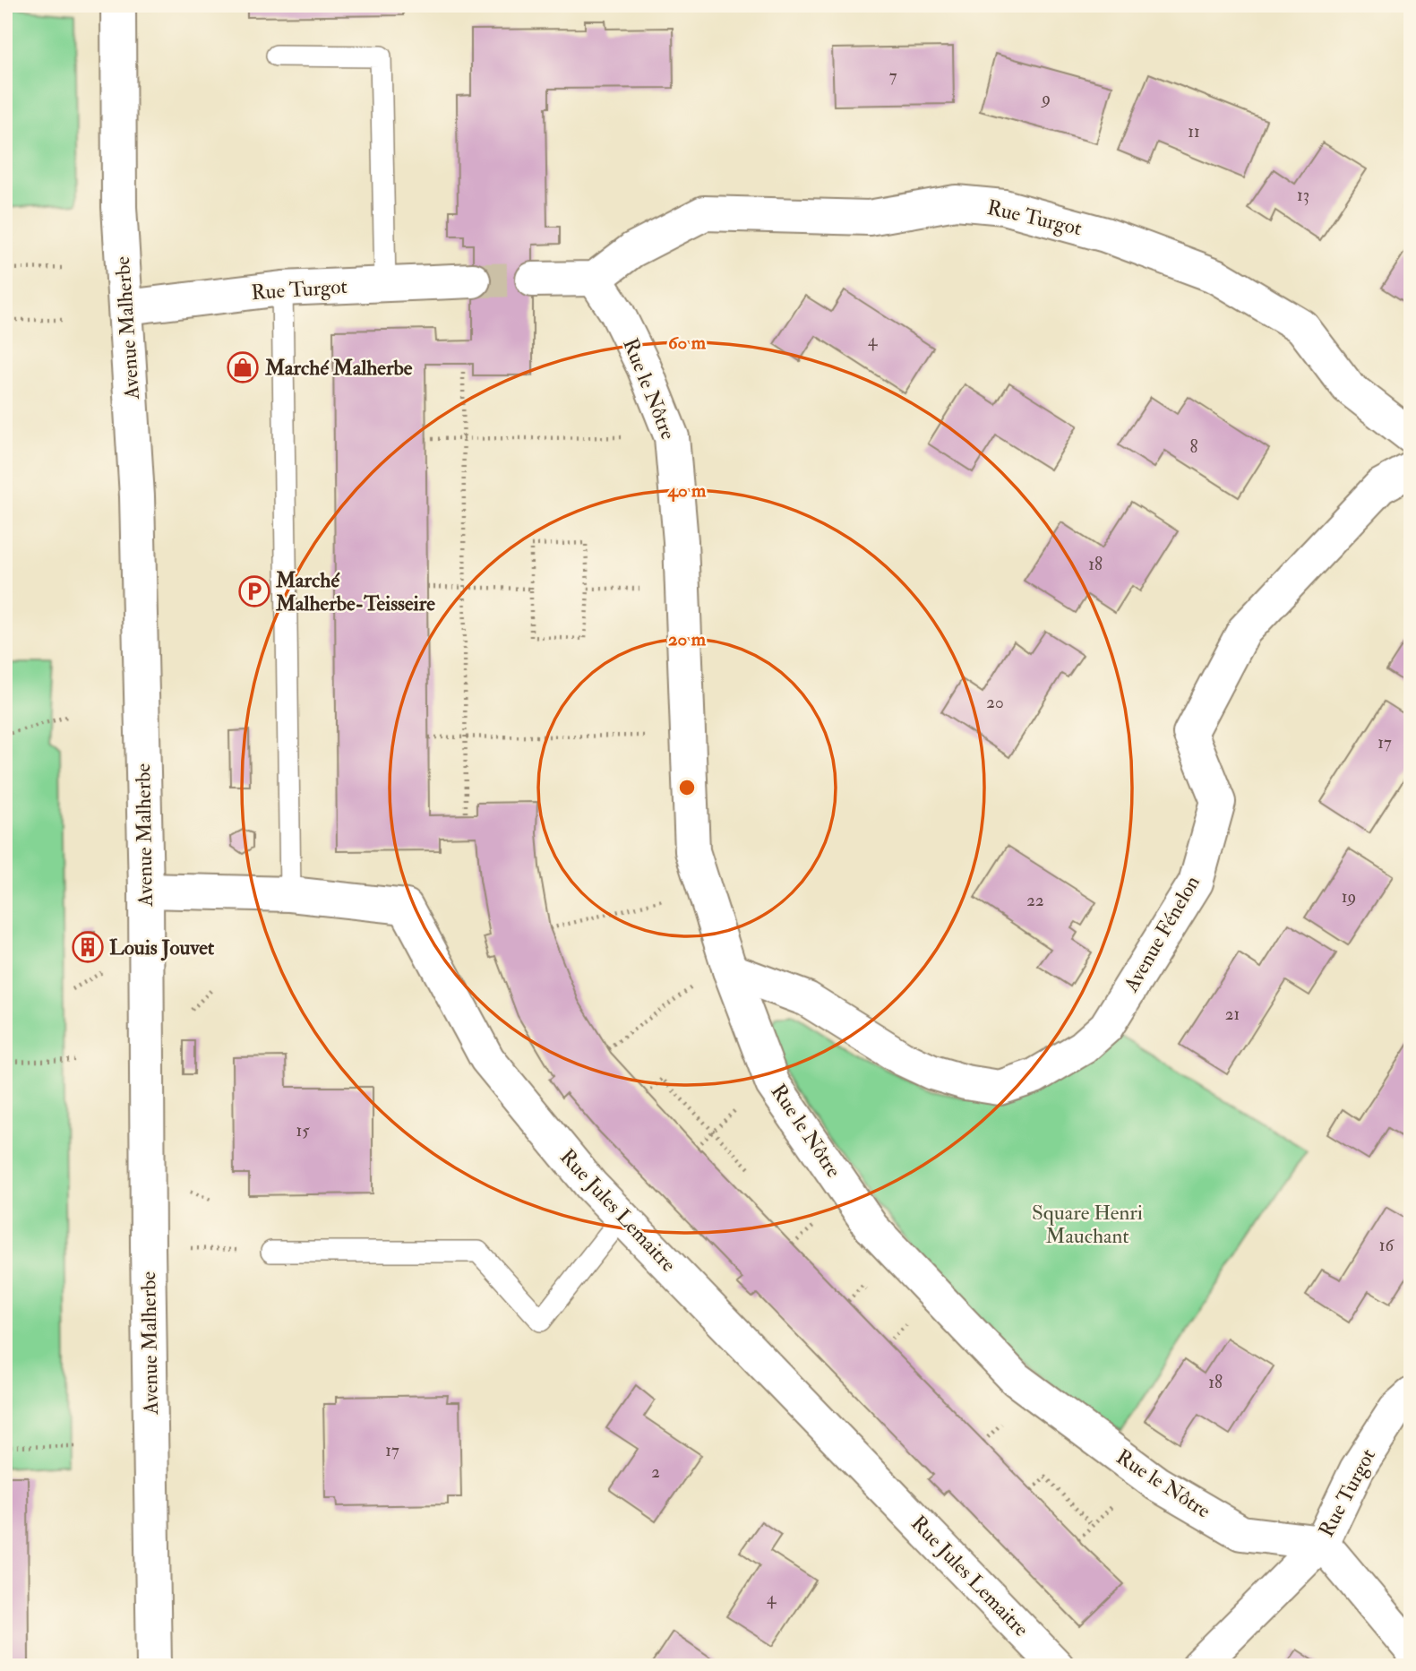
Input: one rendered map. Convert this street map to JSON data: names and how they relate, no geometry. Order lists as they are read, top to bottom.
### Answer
{
  "streets": {
    "street": [
      "Rue Turgot",
      "Avenue Malherbe",
      "Rue le Nôtre",
      "Avenue Fénelon",
      "Rue Jules Lemaitre"
    ]
  },
  "crossings": [
    ["Rue Turgot", "Avenue Malherbe"],
    ["Rue Turgot", "Rue le Nôtre"],
    ["Avenue Malherbe", "Rue Jules Lemaitre"],
    ["Rue le Nôtre", "Avenue Fénelon"]
  ],
  "parks": ["Square Henri Mauchant"],
  "places": {
    "shop": ["Marché Malherbe"],
    "parking": ["Marché Malherbe-Teisseire"],
    "building": ["Louis Jouvet"]
  },
  "house_numbers": [
    "7",
    "9",
    "11",
    "13",
    "4",
    "8",
    "18",
    "20",
    "17",
    "19",
    "22",
    "21",
    "15",
    "16",
    "18",
    "17",
    "2",
    "4"
  ],
  "rings": ["60 m", "40 m", "20 m"]
}
